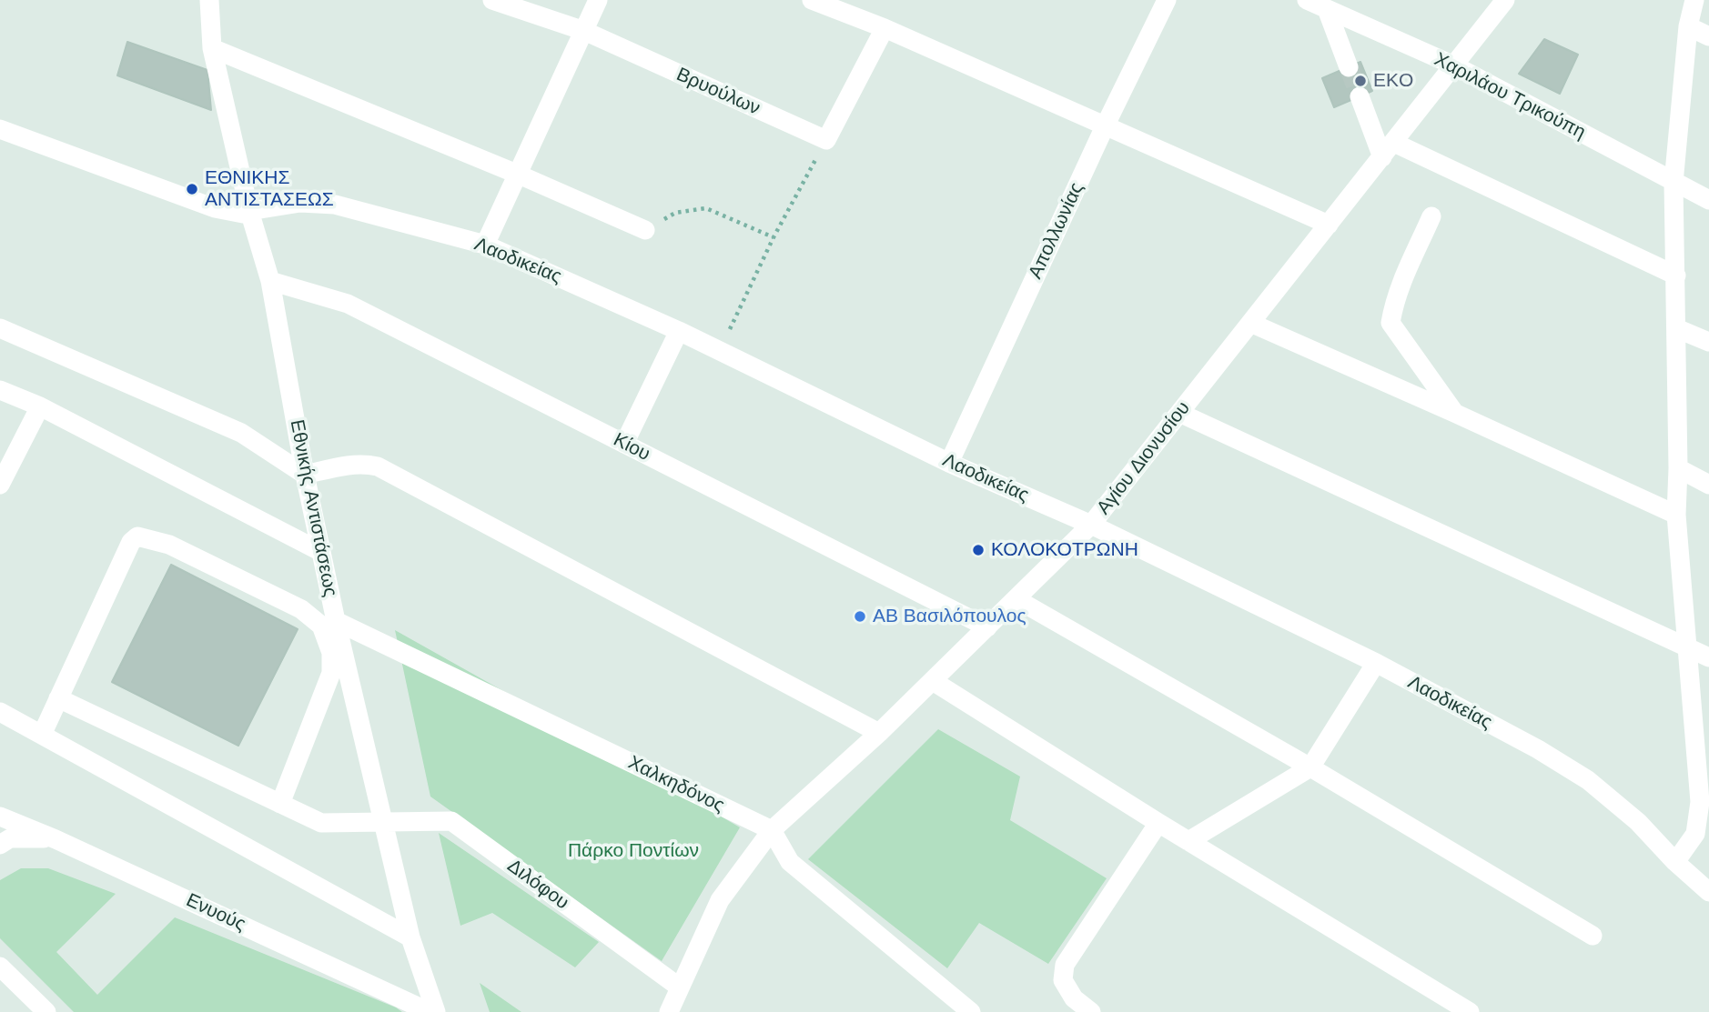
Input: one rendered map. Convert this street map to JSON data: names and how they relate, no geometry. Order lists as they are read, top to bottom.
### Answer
{
  "streets": {
    "street": [
      "Βρυούλων",
      "Χαριλάου Τρικούπη",
      "Απολλωνίας",
      "Λαοδικείας",
      "Κίου",
      "Αγίου Διονυσίου",
      "Εθνικής Αντιστάσεως",
      "Χαλκηδόνος",
      "Διλόφου",
      "Ενυούς"
    ]
  },
  "crossings": [
    ["Χαριλάου Τρικούπη", "Αγίου Διονυσίου"],
    ["Απολλωνίας", "Λαοδικείας"],
    ["Λαοδικείας", "Αγίου Διονυσίου"],
    ["Λαοδικείας", "Εθνικής Αντιστάσεως"],
    ["Κίου", "Αγίου Διονυσίου"],
    ["Κίου", "Εθνικής Αντιστάσεως"],
    ["Αγίου Διονυσίου", "Χαλκηδόνος"],
    ["Αγίου Διονυσίου", "Διλόφου"],
    ["Εθνικής Αντιστάσεως", "Χαλκηδόνος"],
    ["Εθνικής Αντιστάσεως", "Διλόφου"]
  ],
  "parks": ["Πάρκο Ποντίων"],
  "places": [
    "EKO",
    "ΕΘΝΙΚΗΣ ΑΝΤΙΣΤΑΣΕΩΣ",
    "ΚΟΛΟΚΟΤΡΩΝΗ",
    "ΑΒ Βασιλόπουλος"
  ]
}
